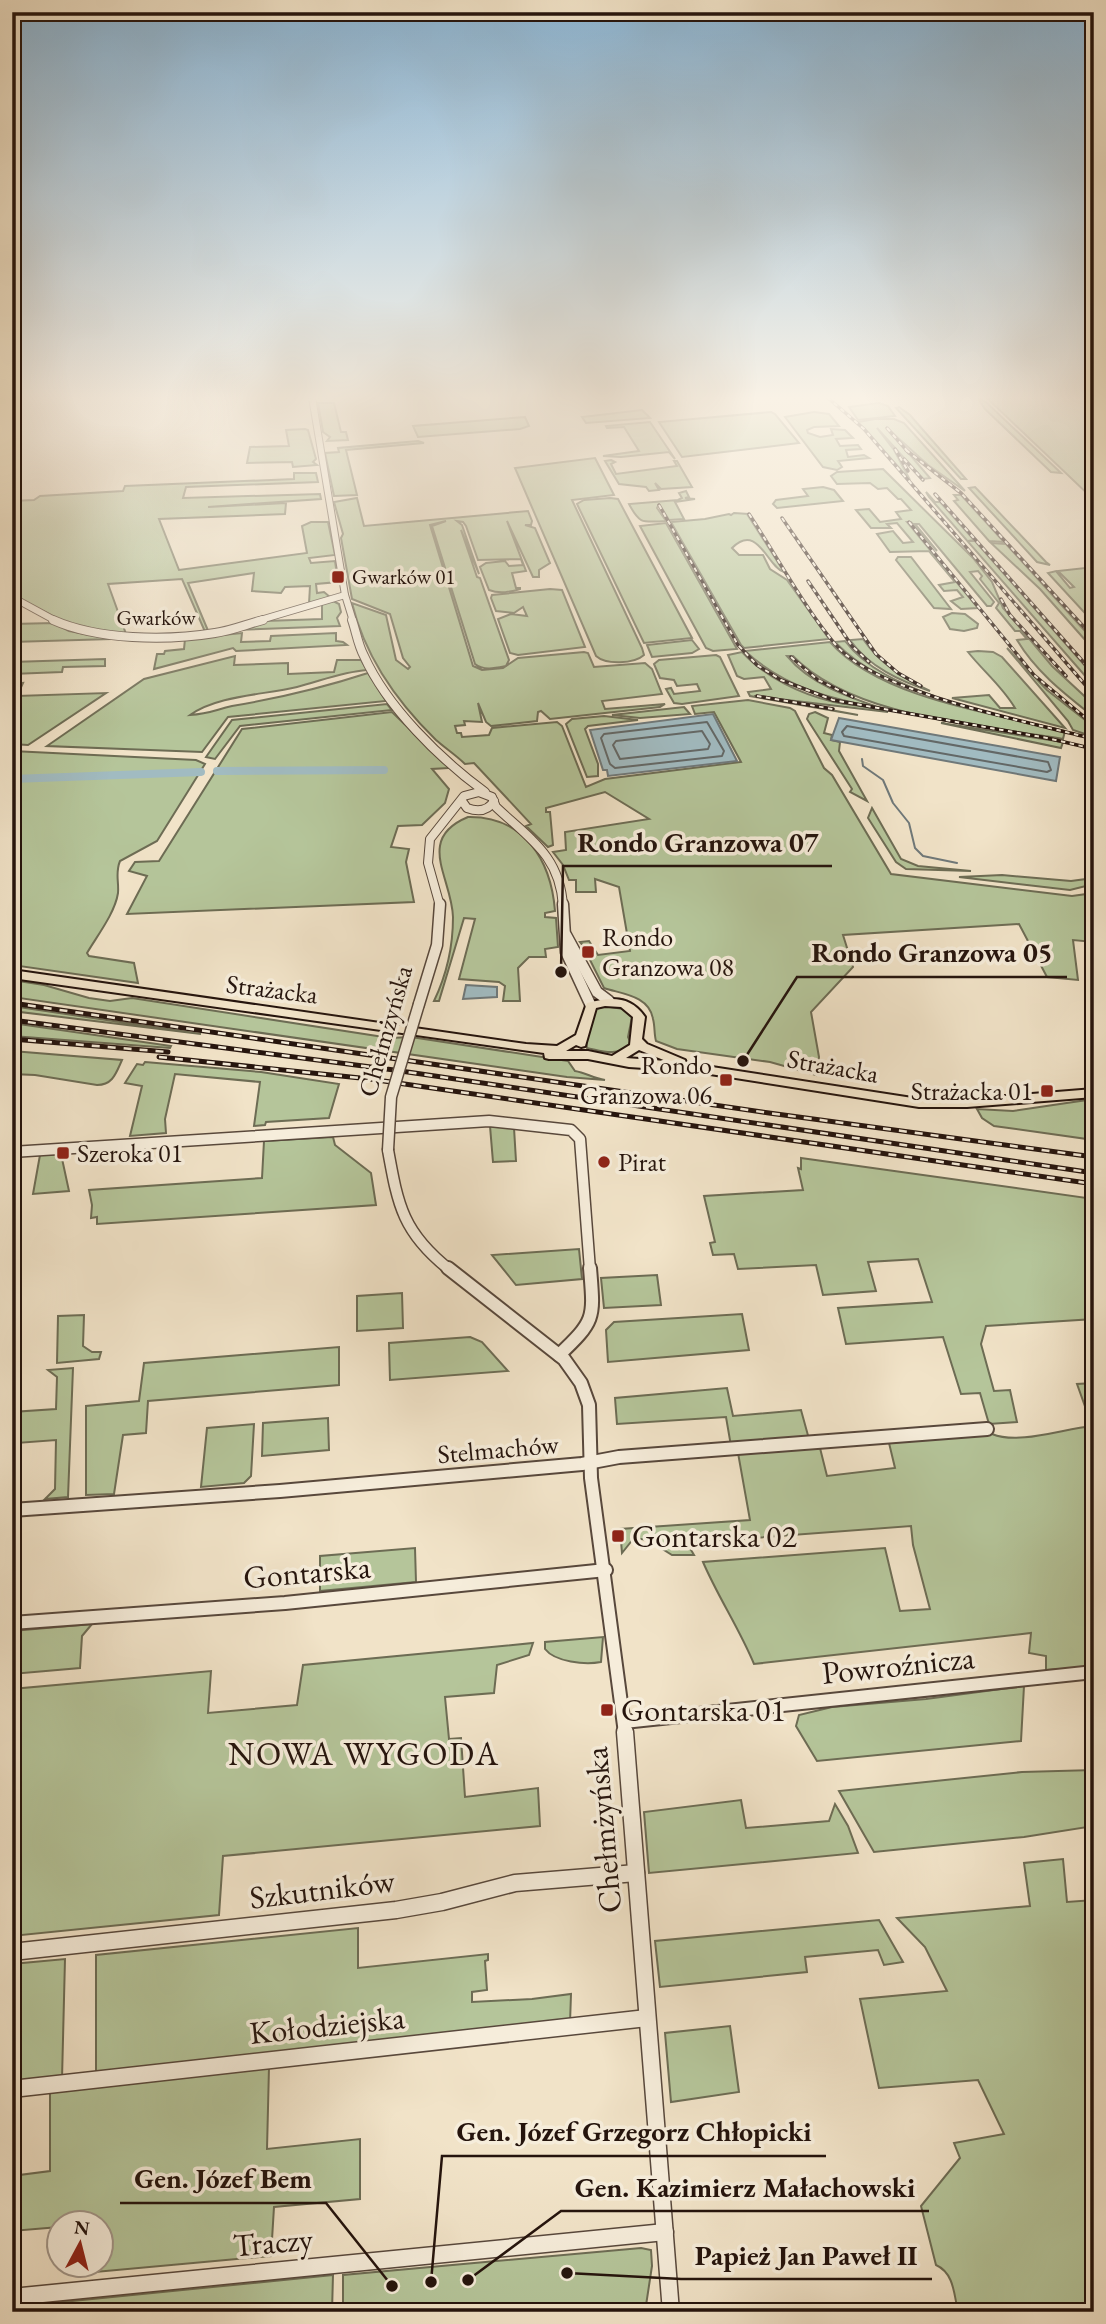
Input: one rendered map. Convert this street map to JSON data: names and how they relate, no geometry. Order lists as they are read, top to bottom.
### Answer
{
  "streets": {
    "main road": ["Strażacka"],
    "street": [
      "Gwarków",
      "Chełmżyńska",
      "Stelmachów",
      "Gontarska",
      "Powroźnicza",
      "Szkutników",
      "Kołodziejska",
      "Traczy"
    ]
  },
  "crossings": [
    ["Chełmżyńska", "Stelmachów"],
    ["Chełmżyńska", "Gontarska"],
    ["Chełmżyńska", "Powroźnicza"],
    ["Chełmżyńska", "Szkutników"],
    ["Chełmżyńska", "Kołodziejska"],
    ["Chełmżyńska", "Traczy"]
  ],
  "districts": ["NOWA WYGODA"],
  "places": {
    "transit": [
      "Gwarków 01",
      "Rondo Granzowa 08",
      "Rondo Granzowa 06",
      "Strażacka 01",
      "Szeroka 01",
      "Gontarska 02",
      "Gontarska 01"
    ],
    "other": [
      "Rondo Granzowa 07",
      "Rondo Granzowa 05",
      "Pirat",
      "Papież Jan Paweł II",
      "Gen. Kazimierz Małachowski",
      "Gen. Józef Grzegorz Chłopicki",
      "Gen. Józef Bem"
    ]
  },
  "north": "top"
}
